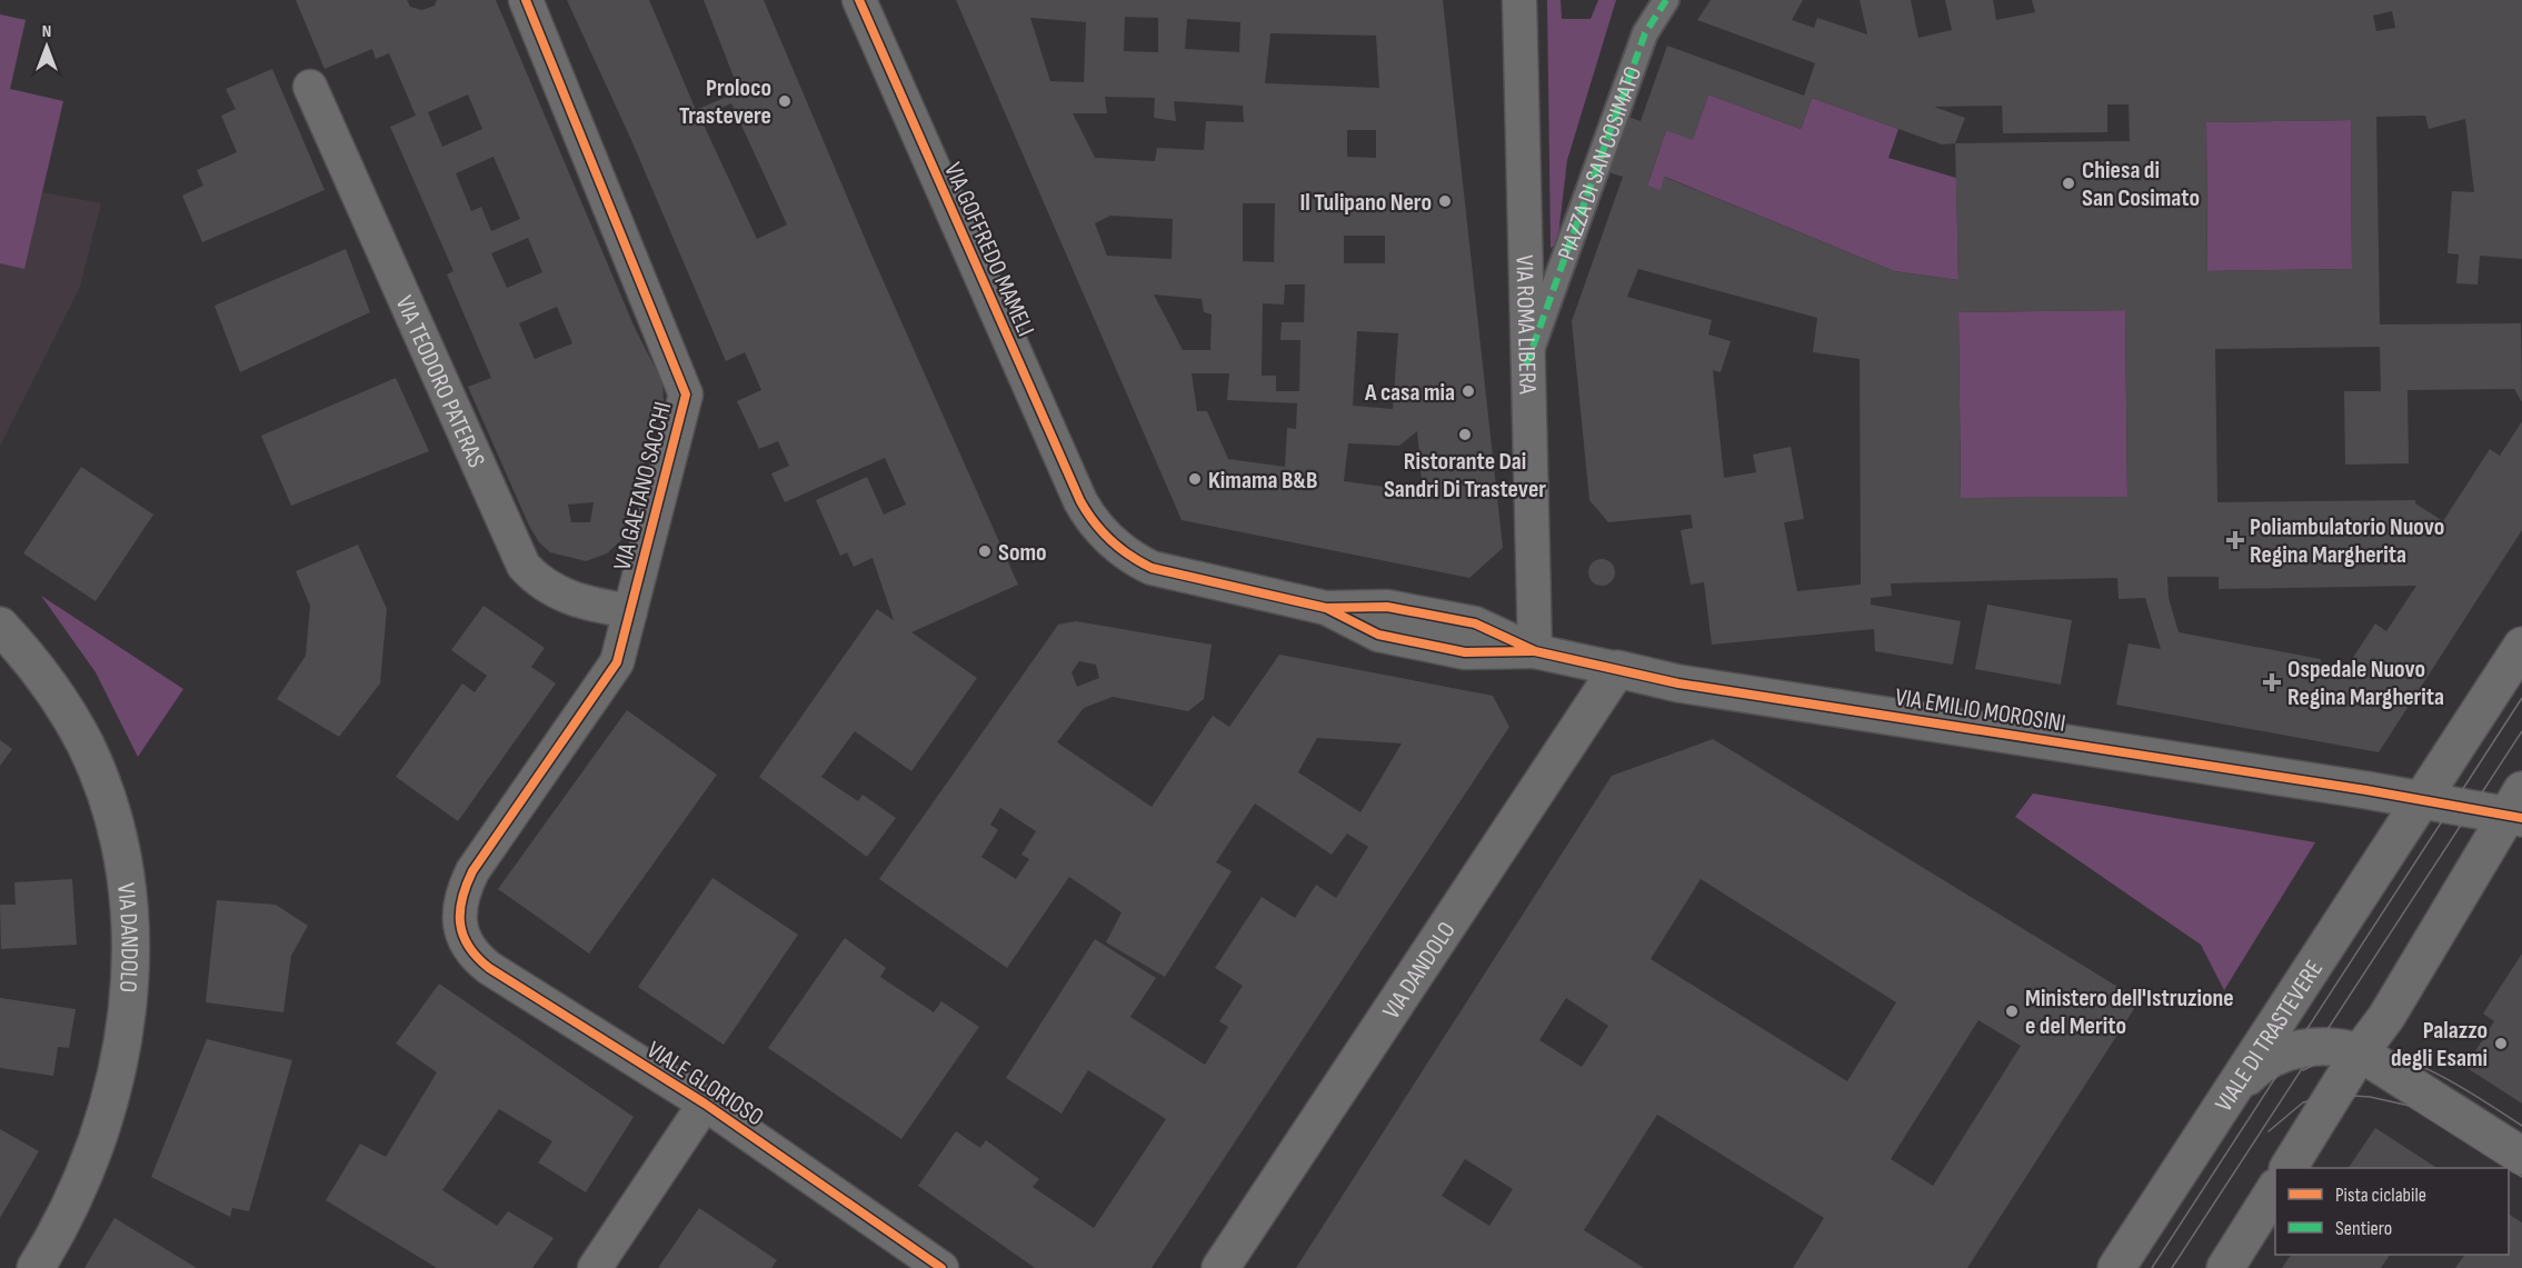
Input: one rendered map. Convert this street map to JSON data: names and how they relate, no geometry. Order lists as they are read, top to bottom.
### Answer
{
  "streets": {
    "street": [
      "PIAZZA DI SAN COSIMATO",
      "VIA GOFFREDO MAMELI",
      "VIA ROMA LIBERA",
      "VIA TEODORO PATERAS",
      "VIA GAETANO SACCHI",
      "VIA EMILIO MOROSINI",
      "VIA DANDOLO",
      "VIALE DI TRASTEVERE",
      "VIALE GLORIOSO"
    ]
  },
  "crossings": [
    ["PIAZZA DI SAN COSIMATO", "VIA ROMA LIBERA"],
    ["VIA GOFFREDO MAMELI", "VIA EMILIO MOROSINI"],
    ["VIA ROMA LIBERA", "VIA EMILIO MOROSINI"],
    ["VIA TEODORO PATERAS", "VIA GAETANO SACCHI"],
    ["VIA GAETANO SACCHI", "VIALE GLORIOSO"],
    ["VIA EMILIO MOROSINI", "VIA DANDOLO"],
    ["VIA EMILIO MOROSINI", "VIALE DI TRASTEVERE"]
  ],
  "places": {
    "other": [
      "Proloco Trastevere",
      "Chiesa di San Cosimato",
      "Il Tulipano Nero",
      "A casa mia",
      "Ristorante Dai Sandri Di Trastever",
      "Kimama B&B",
      "Somo",
      "Ministero dell'Istruzione e del Merito",
      "Palazzo degli Esami"
    ],
    "health": ["Poliambulatorio Nuovo Regina Margherita", "Ospedale Nuovo Regina Margherita"]
  },
  "legend": ["Pista ciclabile", "Sentiero"],
  "north": "top"
}
